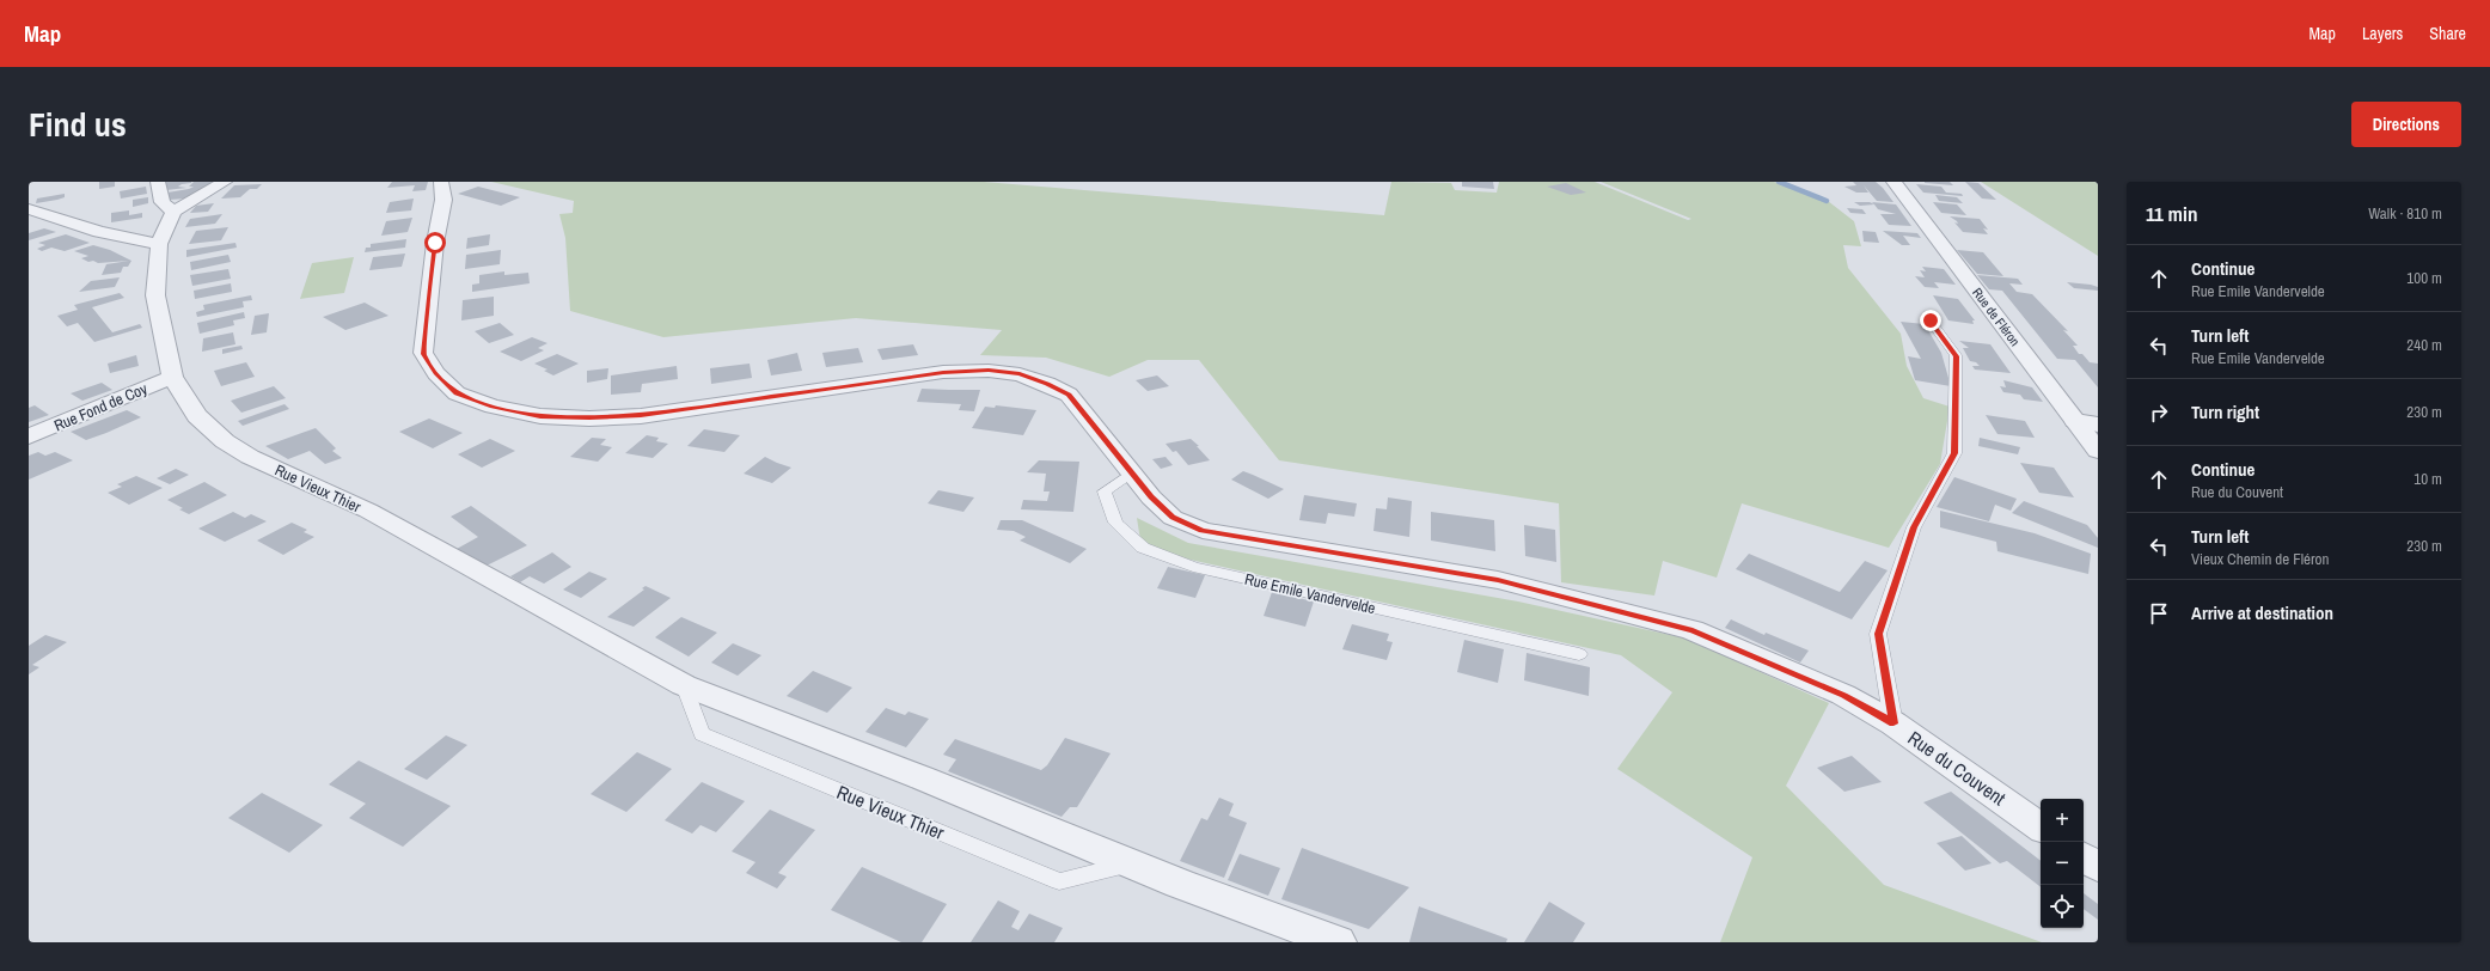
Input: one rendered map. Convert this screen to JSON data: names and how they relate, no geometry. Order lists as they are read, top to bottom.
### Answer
{
  "streets": {
    "street": [
      "Rue de Fléron",
      "Rue Fond de Coy",
      "Rue Vieux Thier",
      "Rue du Couvent"
    ],
    "lane": ["Rue Emile Vandervelde"]
  },
  "crossings": [
    ["Rue Fond de Coy", "Rue Vieux Thier"],
    ["Rue Emile Vandervelde", "Rue du Couvent"]
  ],
  "page": {
    "header": "Map",
    "nav": ["Map", "Layers", "Share"],
    "title": "Find us",
    "buttons": "Directions",
    "heading": ["11 min", "Walk · 810 m"],
    "list": [
      ["Continue", "Rue Emile Vandervelde", "100 m"],
      ["Turn left", "Rue Emile Vandervelde", "240 m"],
      ["Turn right", "230 m"],
      ["Continue", "Rue du Couvent", "10 m"],
      ["Turn left", "Vieux Chemin de Fléron", "230 m"],
      "Arrive at destination"
    ],
    "map_buttons": ["+", "−"]
  }
}
